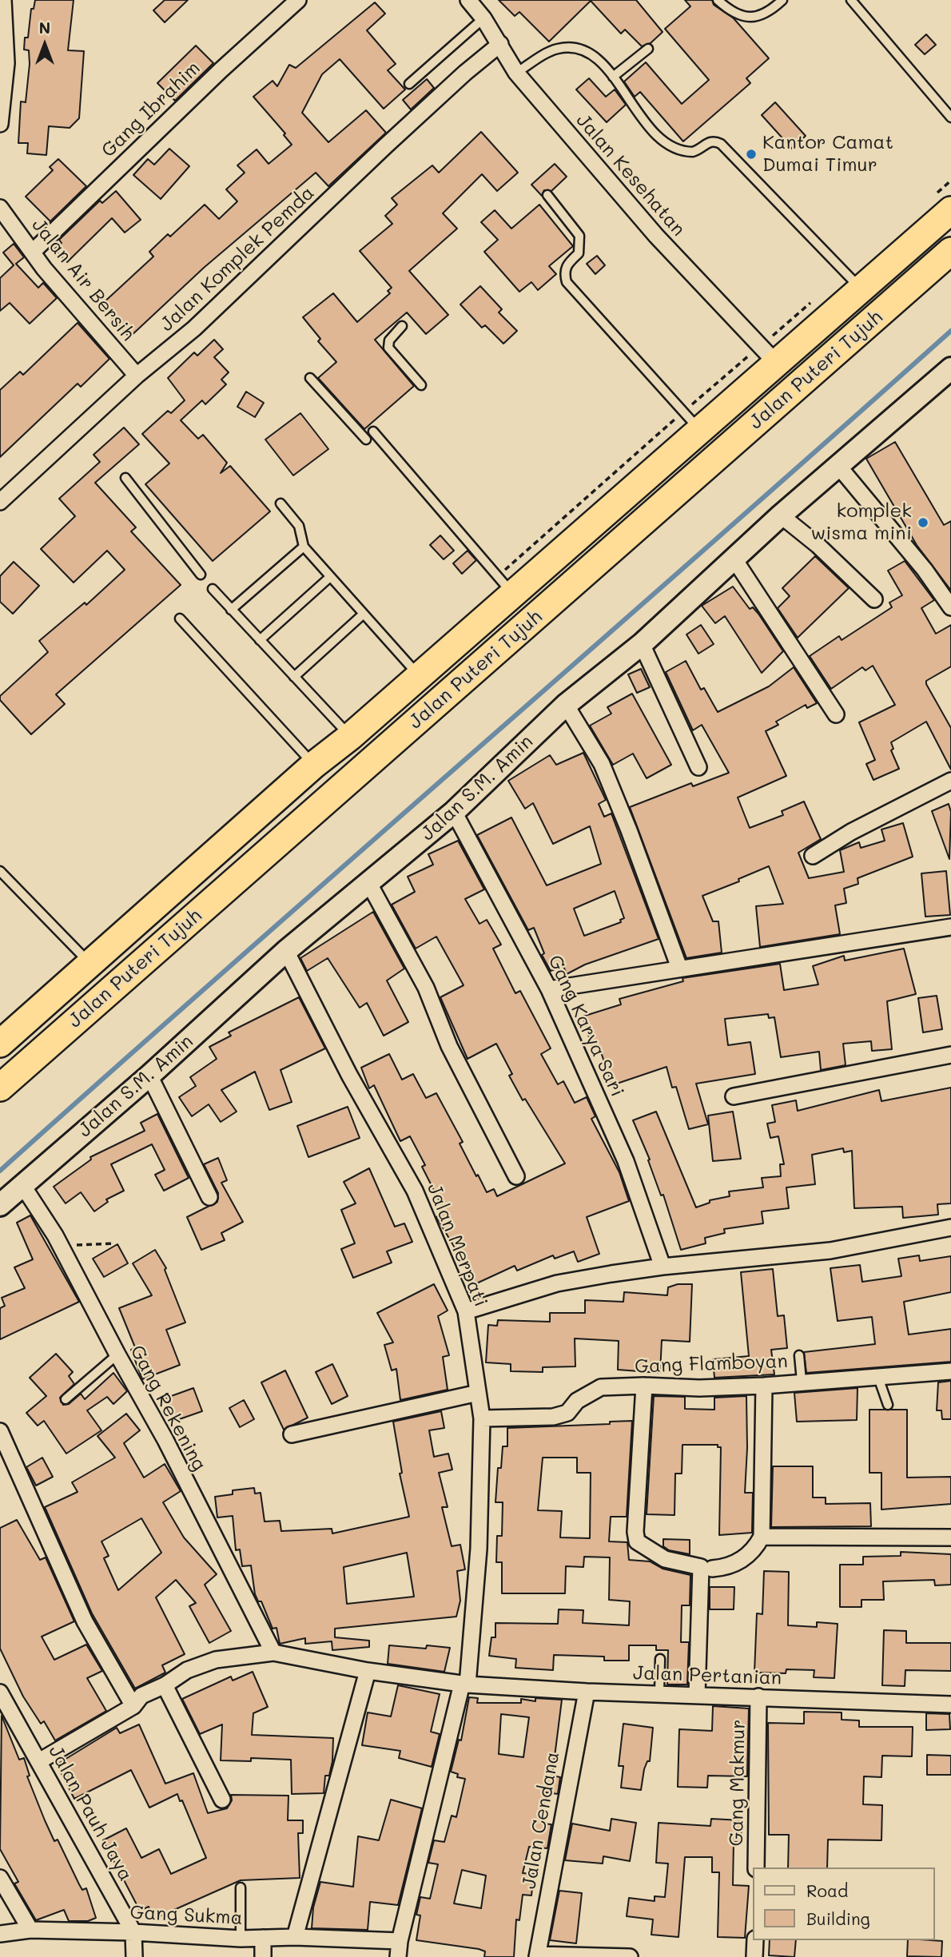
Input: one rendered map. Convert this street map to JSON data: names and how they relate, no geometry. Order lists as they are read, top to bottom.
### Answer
{
  "streets": {
    "highway": ["Jalan Puteri Tujuh"],
    "street": [
      "Gang Ibrahim",
      "Jalan Kesehatan",
      "Jalan Komplek Pemda",
      "Jalan Air Bersih",
      "Jalan S.M. Amin",
      "Gang Karya Sari",
      "Jalan Merpati",
      "Gang Flamboyan",
      "Gang Rekening",
      "Jalan Pertanian",
      "Gang Makmur",
      "Jalan Pauh Jaya",
      "Jalan Cendana",
      "Gang Sukma"
    ]
  },
  "crossings": [
    ["Gang Ibrahim", "Jalan Air Bersih"],
    ["Jalan Kesehatan", "Jalan Komplek Pemda"],
    ["Jalan Kesehatan", "Jalan Puteri Tujuh"],
    ["Jalan Komplek Pemda", "Jalan Air Bersih"],
    ["Jalan S.M. Amin", "Gang Karya Sari"],
    ["Jalan S.M. Amin", "Jalan Merpati"],
    ["Jalan S.M. Amin", "Gang Rekening"],
    ["Jalan Merpati", "Gang Flamboyan"],
    ["Jalan Merpati", "Jalan Pertanian"],
    ["Jalan Merpati", "Gang Sukma"],
    ["Gang Rekening", "Jalan Pertanian"],
    ["Jalan Pertanian", "Gang Makmur"],
    ["Jalan Pertanian", "Jalan Pauh Jaya"],
    ["Jalan Pertanian", "Jalan Cendana"],
    ["Jalan Pauh Jaya", "Gang Sukma"]
  ],
  "places": ["Kantor Camat Dumai Timur", "komplek wisma mini"],
  "legend": ["Road", "Building"],
  "north": "top"
}
